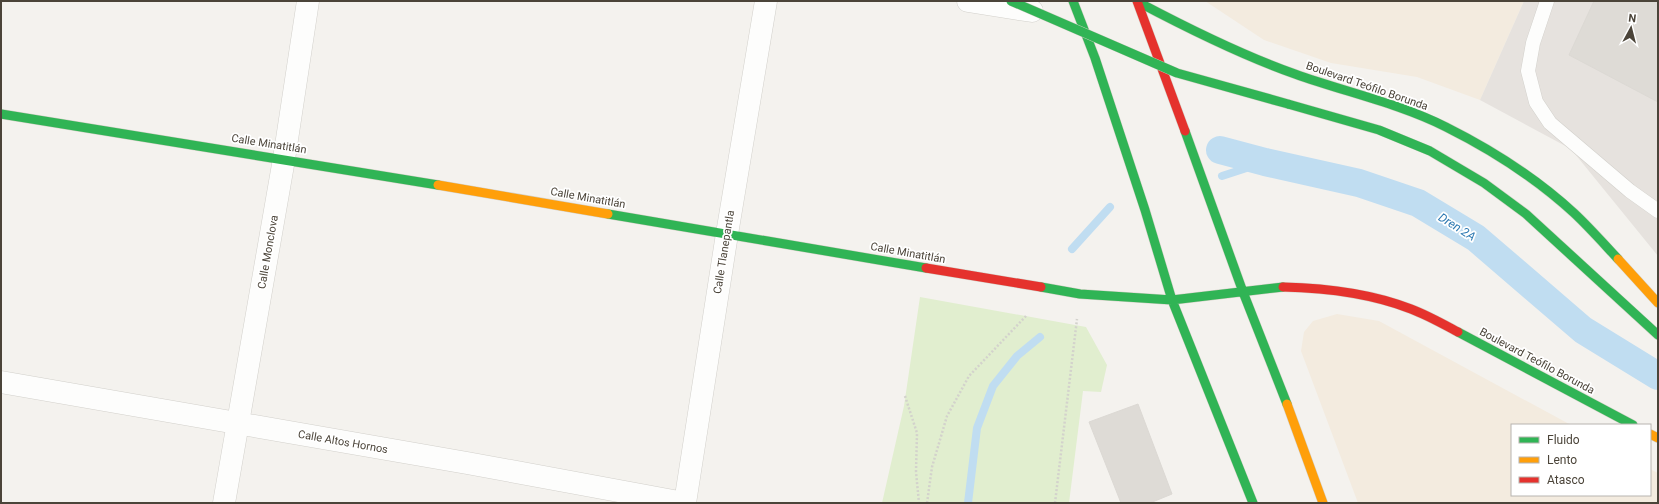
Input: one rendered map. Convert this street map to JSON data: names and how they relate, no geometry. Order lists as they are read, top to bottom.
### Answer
{
  "streets": {
    "main road": ["Boulevard Teófilo Borunda", "Calle Minatitlán"],
    "street": ["Calle Monclova", "Calle Tlanepantla", "Calle Altos Hornos"]
  },
  "crossings": [
    ["Boulevard Teófilo Borunda", "Calle Minatitlán"],
    ["Calle Minatitlán", "Calle Monclova"],
    ["Calle Minatitlán", "Calle Tlanepantla"],
    ["Calle Monclova", "Calle Altos Hornos"],
    ["Calle Tlanepantla", "Calle Altos Hornos"]
  ],
  "water": ["Dren 2A"],
  "legend": ["Fluido", "Lento", "Atasco"],
  "north": "top"
}
